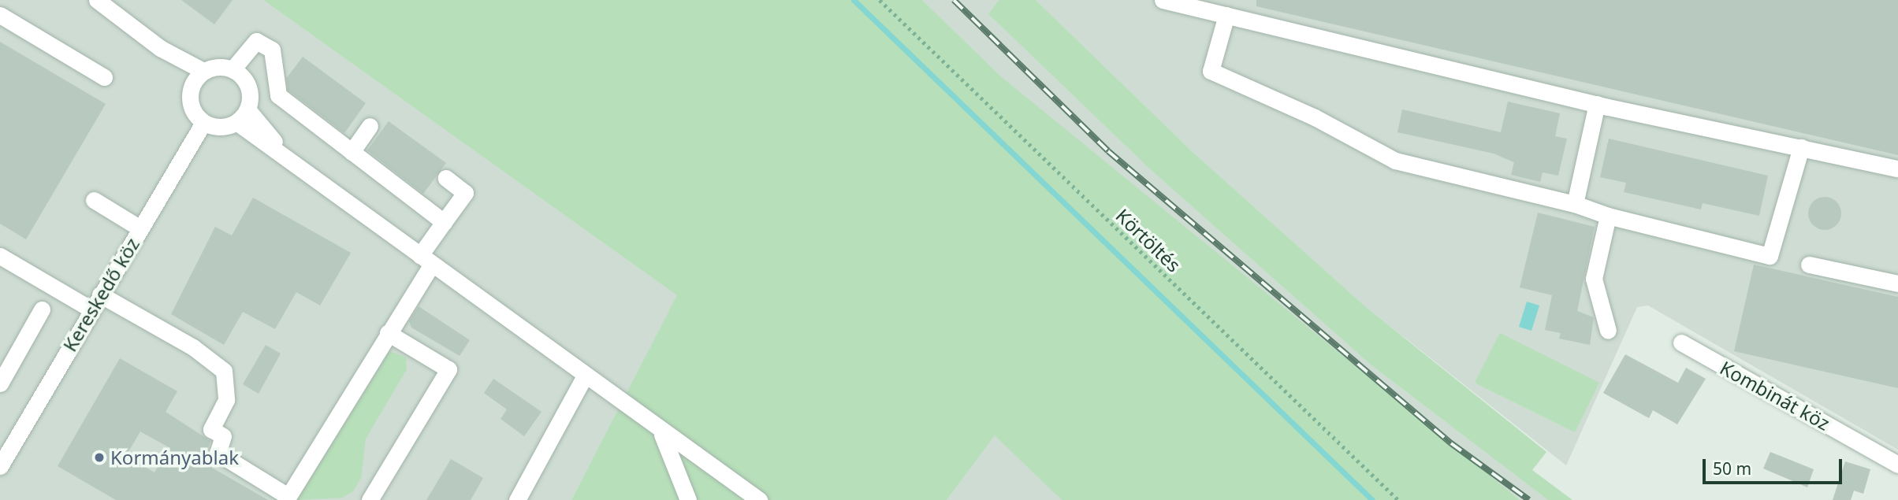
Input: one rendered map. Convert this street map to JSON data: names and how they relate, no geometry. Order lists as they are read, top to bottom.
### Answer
{
  "streets": {
    "street": ["Kereskedő köz", "Kombinát köz"],
    "path": ["Körtöltés"]
  },
  "places": ["Kormányablak"],
  "scale_bar": "50 m"
}
